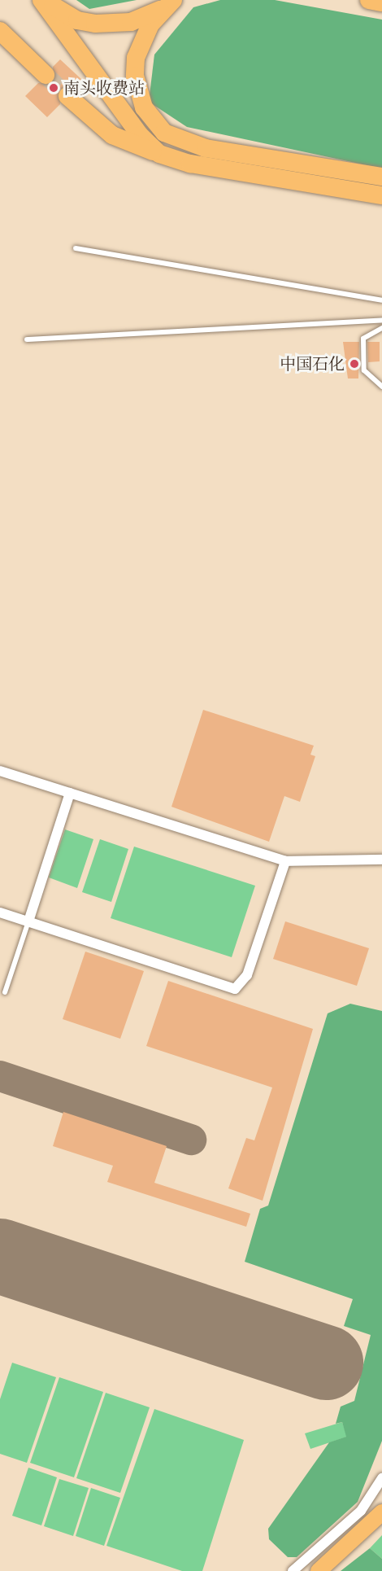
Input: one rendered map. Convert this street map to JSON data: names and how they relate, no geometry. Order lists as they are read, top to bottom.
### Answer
{
  "places": ["南头收费站", "中国石化"]
}
